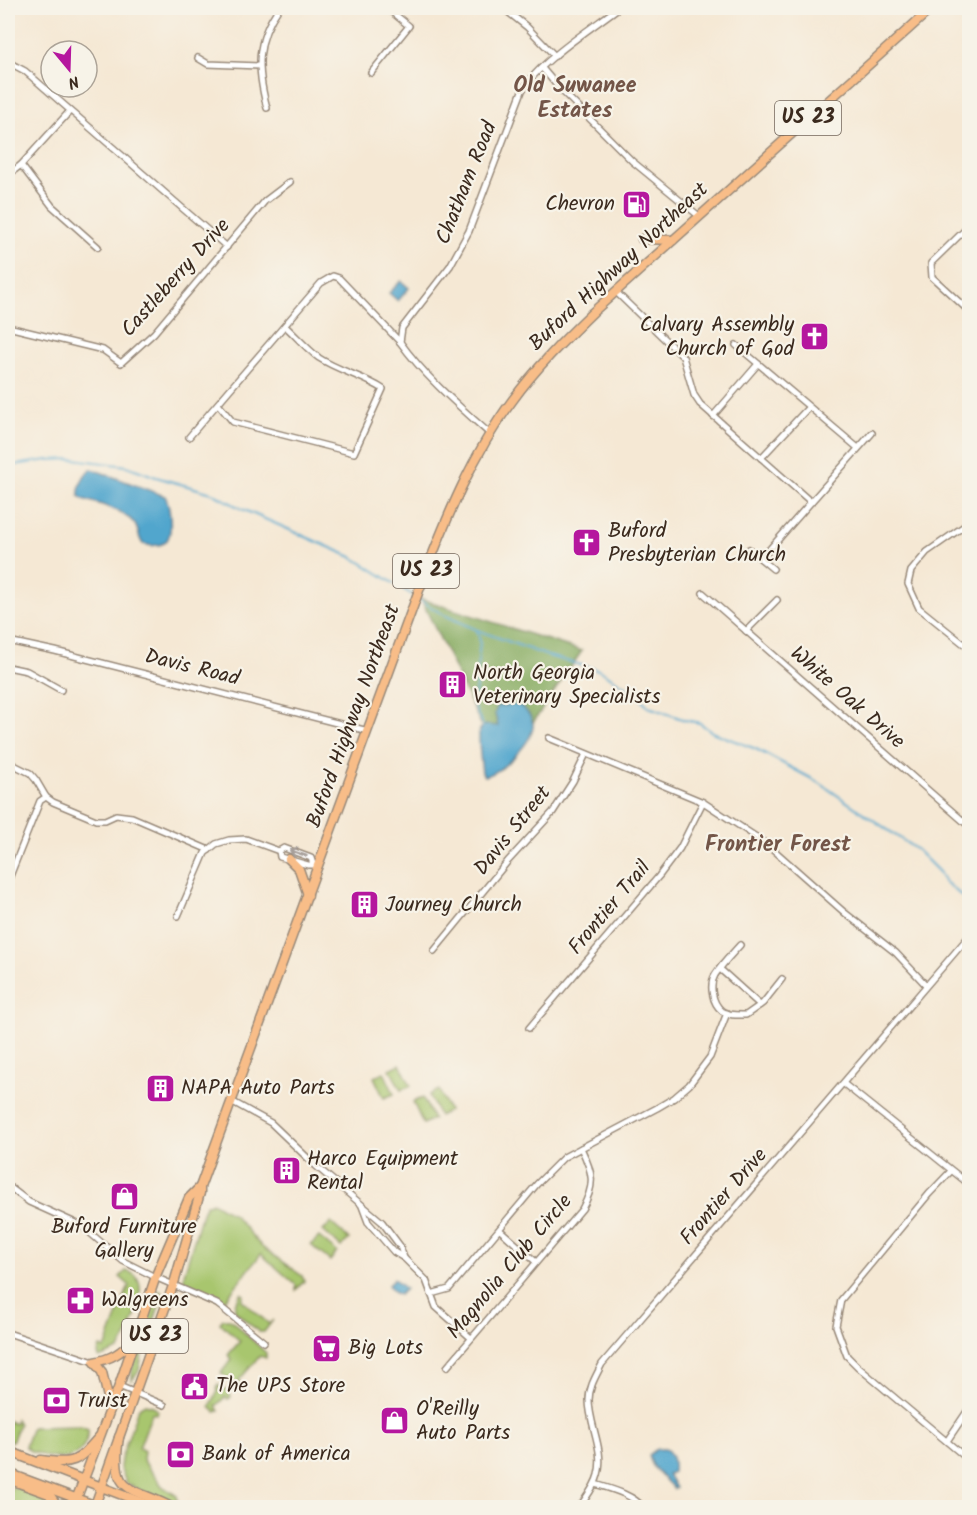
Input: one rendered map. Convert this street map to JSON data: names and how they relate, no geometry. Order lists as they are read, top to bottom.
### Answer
{
  "streets": {
    "main road": ["US 23", "Buford Highway Northeast"],
    "street": [
      "Chatham Road",
      "Castleberry Drive",
      "Davis Road",
      "White Oak Drive",
      "Davis Street",
      "Frontier Trail",
      "Frontier Drive",
      "Magnolia Club Circle"
    ]
  },
  "crossings": [
    ["US 23", "Buford Highway Northeast"],
    ["Buford Highway Northeast", "Davis Road"]
  ],
  "districts": ["Old Suwanee Estates", "Frontier Forest"],
  "places": {
    "fuel station": ["Chevron"],
    "church": ["Calvary Assembly Church of God", "Buford Presbyterian Church"],
    "building": [
      "North Georgia Veterinary Specialists",
      "Journey Church",
      "NAPA Auto Parts",
      "Harco Equipment Rental"
    ],
    "shop": ["Buford Furniture Gallery", "O'Reilly Auto Parts"],
    "pharmacy": ["Walgreens"],
    "supermarket": ["Big Lots"],
    "public building": ["The UPS Store"],
    "bank": ["Truist", "Bank of America"]
  },
  "north": "bottom"
}
